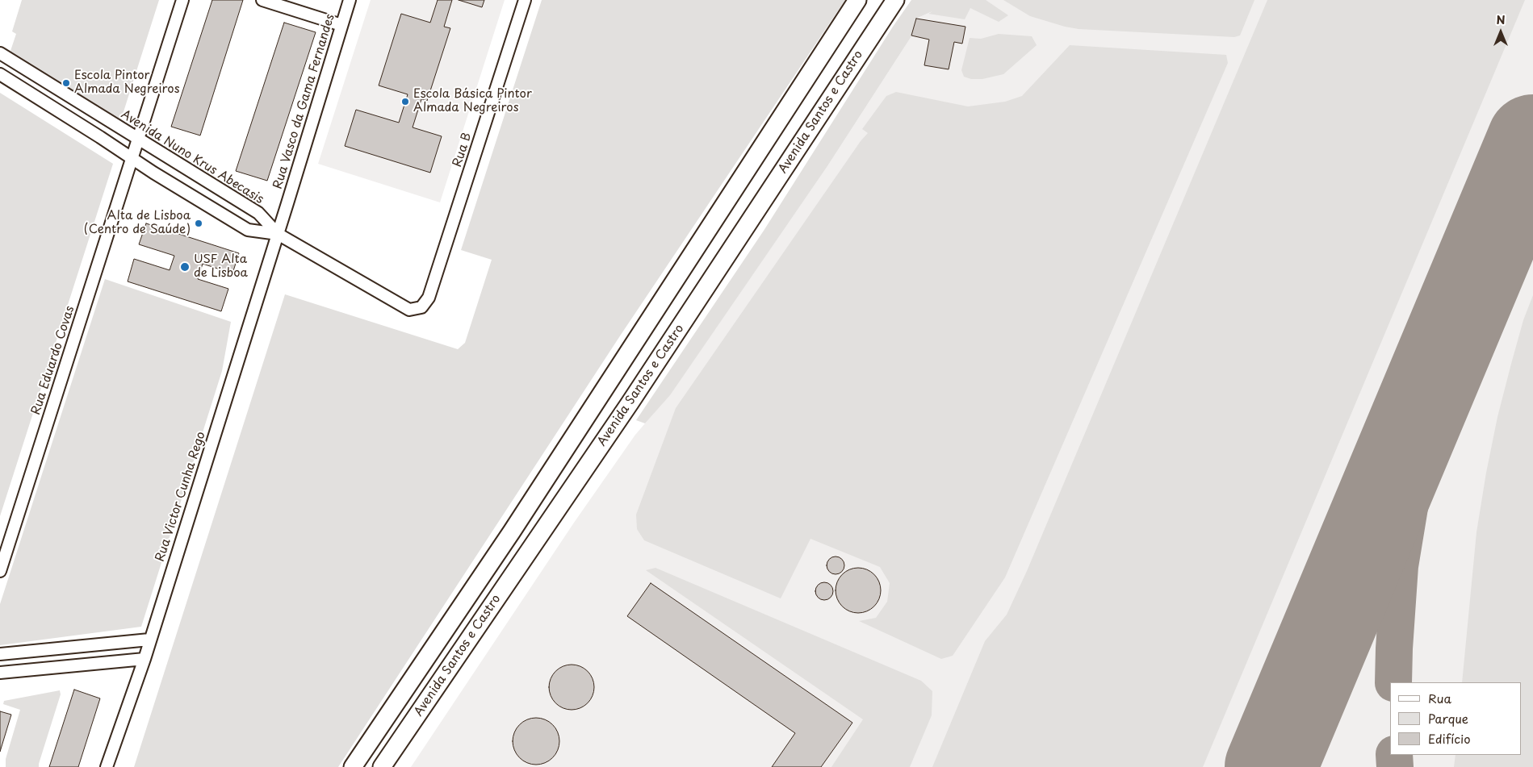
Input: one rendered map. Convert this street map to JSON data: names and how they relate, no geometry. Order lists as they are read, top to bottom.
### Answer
{
  "streets": {
    "main road": ["Avenida Santos e Castro"],
    "street": [
      "Rua Vasco da Gama Fernandes",
      "Rua B",
      "Avenida Nuno Krus Abecasis",
      "Rua Eduardo Covas",
      "Rua Victor Cunha Rego"
    ]
  },
  "crossings": [
    ["Rua Vasco da Gama Fernandes", "Rua B"],
    ["Rua Vasco da Gama Fernandes", "Avenida Nuno Krus Abecasis"],
    ["Rua Vasco da Gama Fernandes", "Rua Victor Cunha Rego"],
    ["Rua B", "Avenida Nuno Krus Abecasis"],
    ["Rua B", "Rua Victor Cunha Rego"],
    ["Avenida Nuno Krus Abecasis", "Rua Eduardo Covas"],
    ["Avenida Nuno Krus Abecasis", "Rua Victor Cunha Rego"]
  ],
  "places": [
    "Escola Pintor Almada Negreiros",
    "Escola Básica Pintor Almada Negreiros",
    "Alta de Lisboa (Centro de Saúde)",
    "USF Alta de Lisboa"
  ],
  "legend": ["Rua", "Parque", "Edifício"],
  "north": "top"
}
